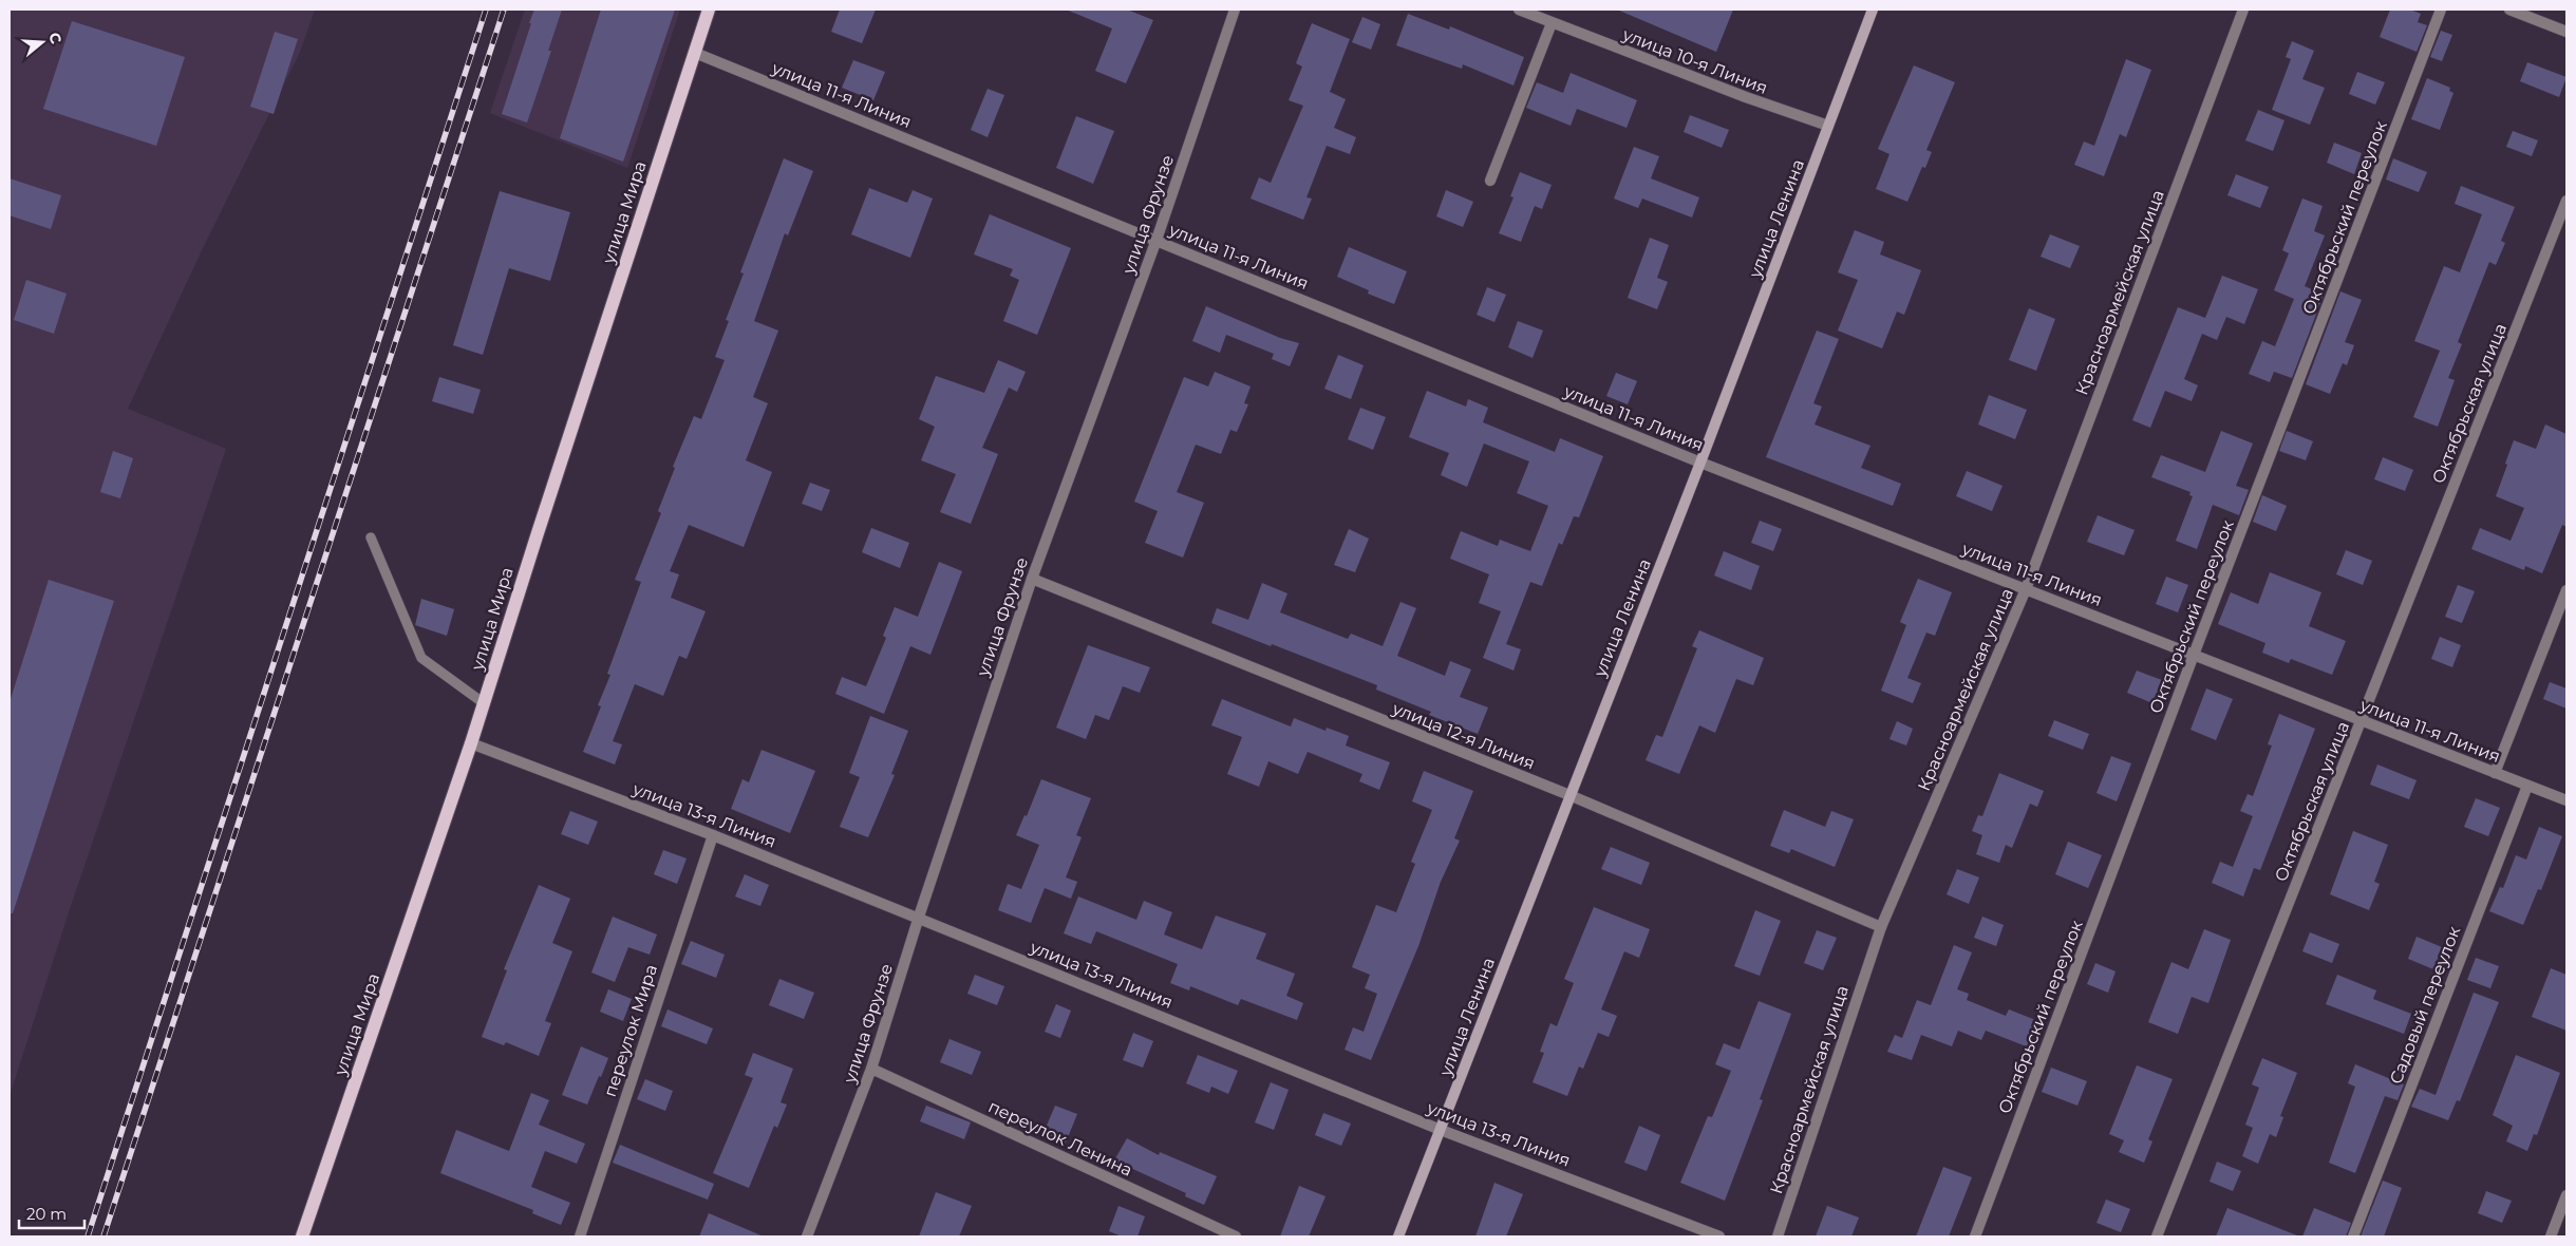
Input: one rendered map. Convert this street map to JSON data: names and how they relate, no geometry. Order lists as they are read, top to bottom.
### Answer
{
  "streets": {
    "main road": ["улица Мира", "улица Ленина"],
    "street": [
      "улица 10-я Линия",
      "улица 11-я Линия",
      "улица Фрунзе",
      "Октябрьский переулок",
      "Красноармейская улица",
      "Октябрьская улица",
      "улица 12-я Линия",
      "улица 13-я Линия",
      "Садовый переулок",
      "переулок Мира",
      "переулок Ленина"
    ]
  },
  "crossings": [
    ["улица 10-я Линия", "улица Ленина"],
    ["улица 11-я Линия", "улица Мира"],
    ["улица 11-я Линия", "улица Фрунзе"],
    ["улица 11-я Линия", "Октябрьский переулок"],
    ["улица 11-я Линия", "улица Ленина"],
    ["улица 11-я Линия", "Красноармейская улица"],
    ["улица 11-я Линия", "Октябрьская улица"],
    ["улица 11-я Линия", "Садовый переулок"],
    ["улица Мира", "улица 13-я Линия"],
    ["улица Фрунзе", "улица 12-я Линия"],
    ["улица Фрунзе", "улица 13-я Линия"],
    ["улица Фрунзе", "переулок Ленина"],
    ["улица Ленина", "улица 12-я Линия"],
    ["улица Ленина", "улица 13-я Линия"],
    ["Красноармейская улица", "улица 12-я Линия"],
    ["улица 13-я Линия", "переулок Мира"]
  ],
  "scale_bar": "20 m",
  "north": "right"
}
